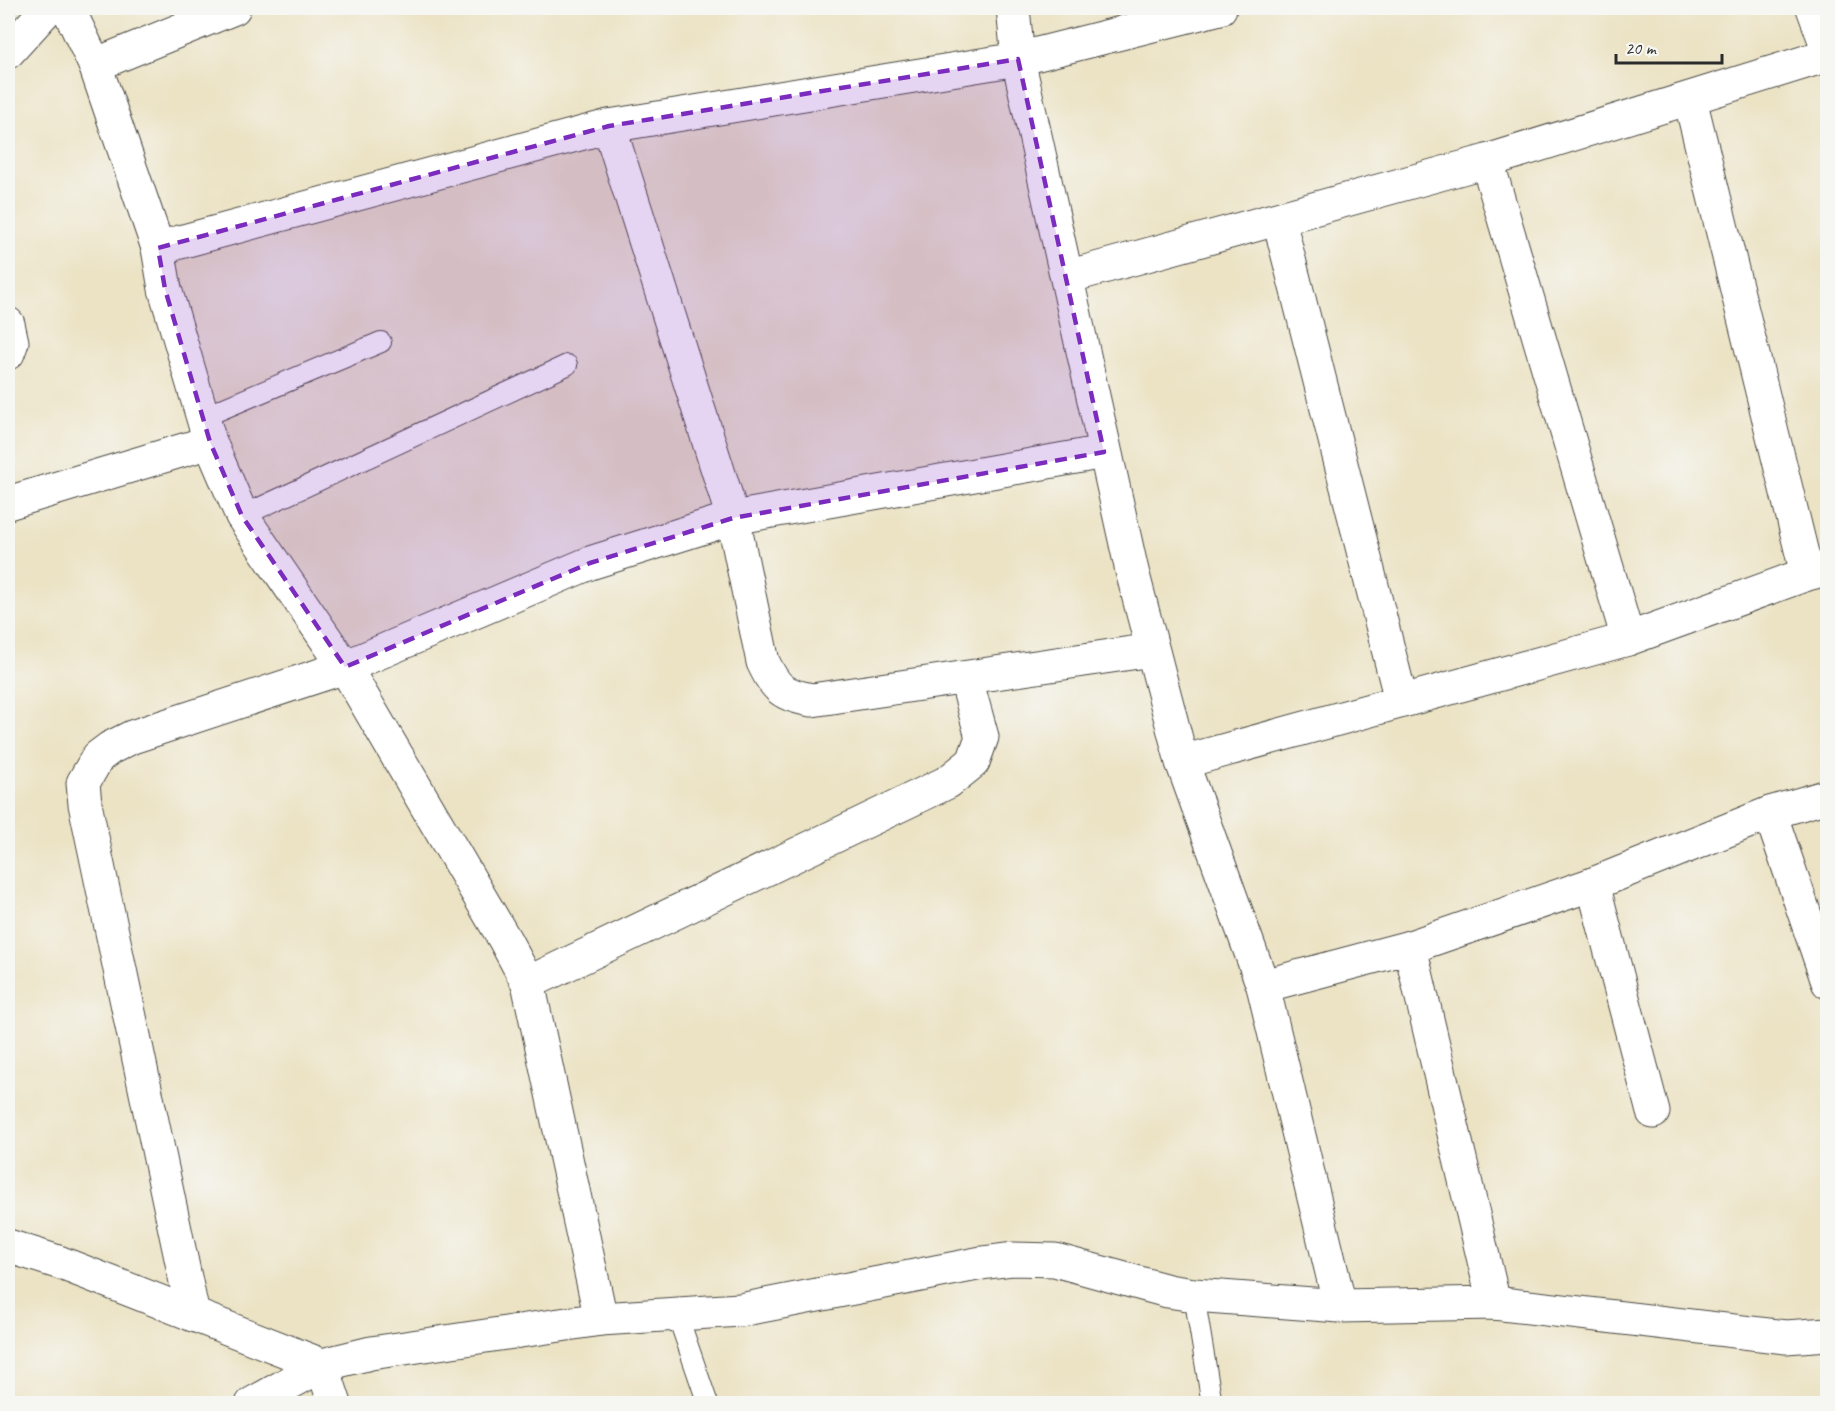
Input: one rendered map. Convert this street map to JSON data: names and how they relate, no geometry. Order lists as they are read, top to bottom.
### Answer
{
  "scale_bar": "20 m"
}
